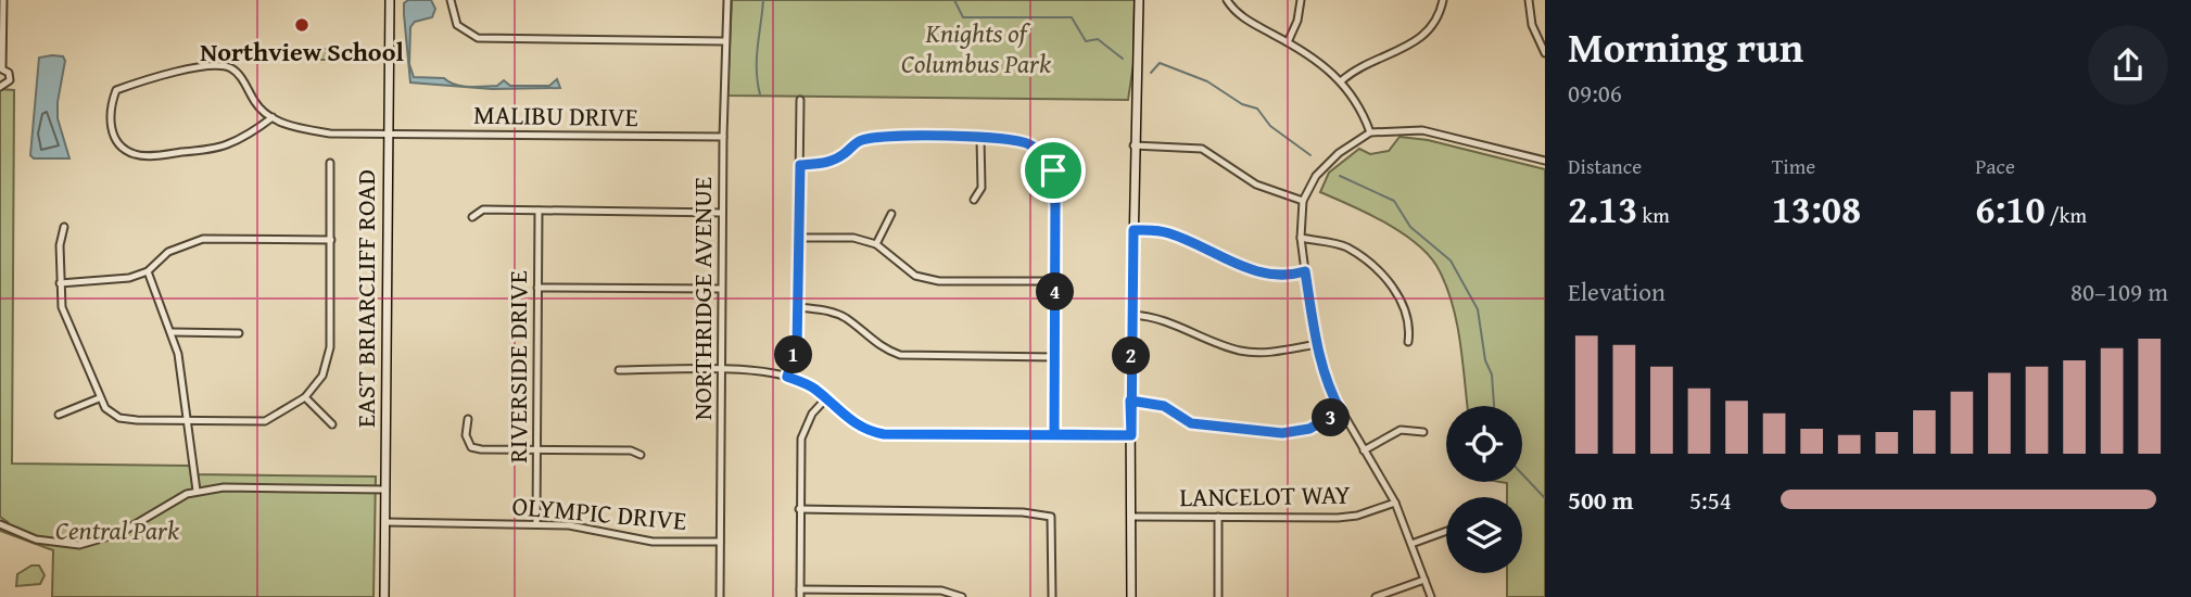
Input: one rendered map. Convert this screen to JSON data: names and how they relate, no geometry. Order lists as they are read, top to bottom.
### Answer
{
  "streets": {
    "street": [
      "MALIBU DRIVE",
      "EAST BRIARCLIFF ROAD",
      "NORTHRIDGE AVENUE",
      "RIVERSIDE DRIVE",
      "LANCELOT WAY",
      "OLYMPIC DRIVE"
    ]
  },
  "crossings": [
    ["MALIBU DRIVE", "EAST BRIARCLIFF ROAD"],
    ["MALIBU DRIVE", "NORTHRIDGE AVENUE"],
    ["EAST BRIARCLIFF ROAD", "OLYMPIC DRIVE"],
    ["NORTHRIDGE AVENUE", "OLYMPIC DRIVE"],
    ["RIVERSIDE DRIVE", "OLYMPIC DRIVE"]
  ],
  "parks": ["Knights of Columbus Park", "Central Park"],
  "places": ["Northview School"],
  "page": {
    "heading": ["Morning run", "09:06"],
    "stats": [
      ["Distance", "2.13 km"],
      ["Time", "13:08"],
      ["Pace", "6:10 /km"]
    ],
    "chart": ["Elevation", "80–109 m"],
    "pins": [
      "4",
      "1",
      "2",
      "3"
    ],
    "list": [
      {
        "name": "500 m",
        "note": "5:54"
      }
    ]
  }
}
